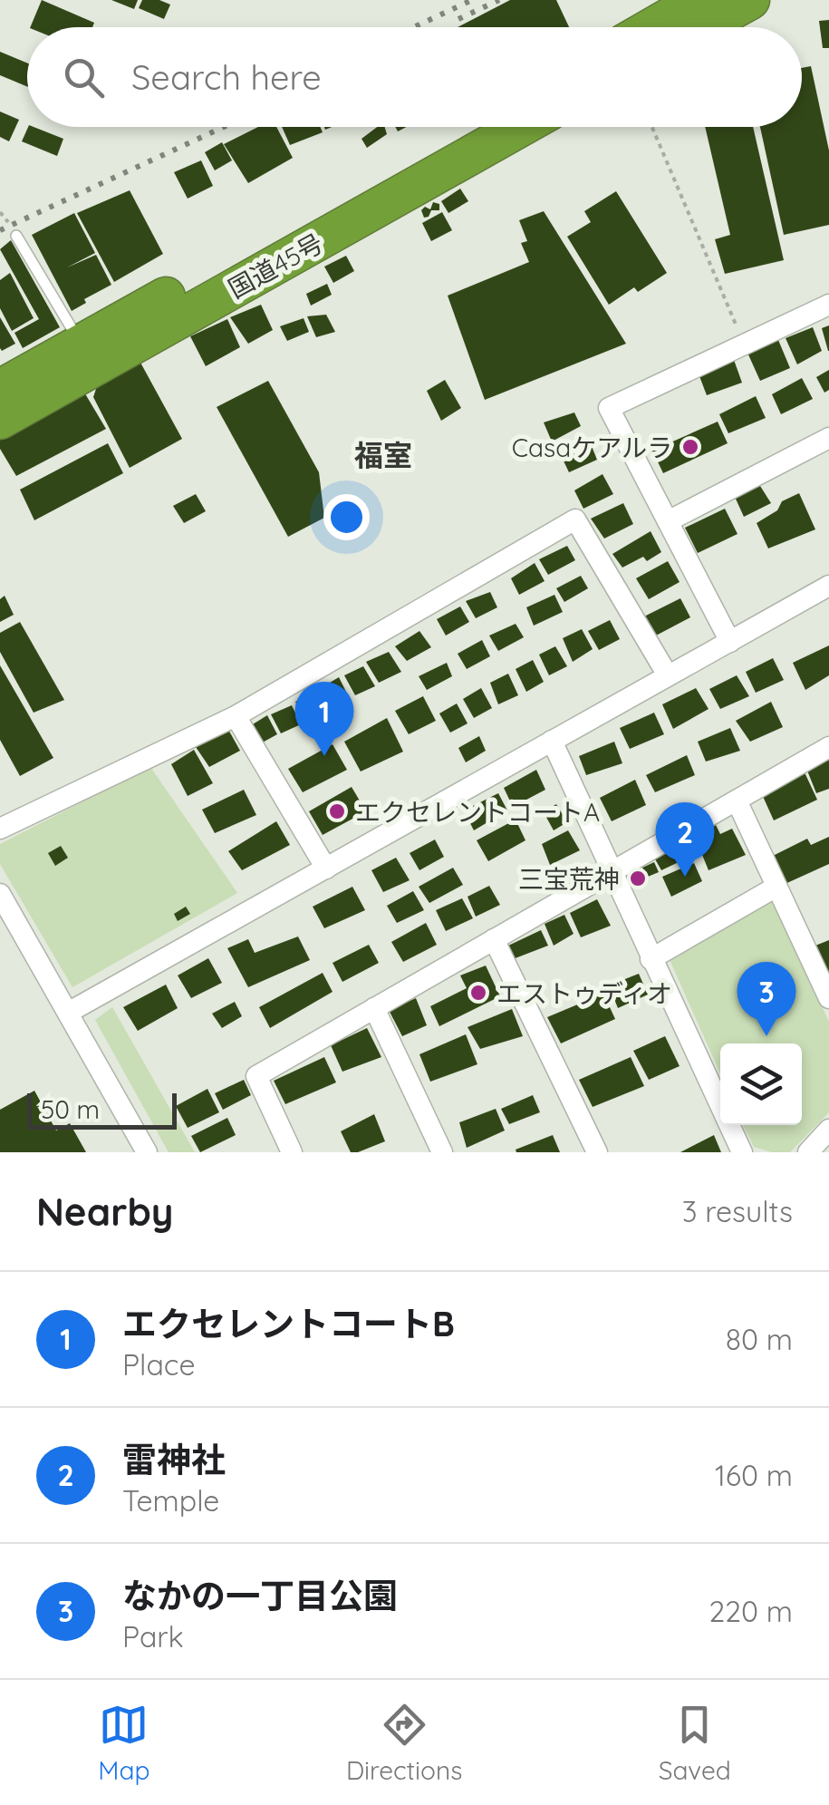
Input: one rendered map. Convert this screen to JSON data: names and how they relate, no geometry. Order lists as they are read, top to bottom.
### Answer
{
  "streets": {
    "highway": ["国道45号"]
  },
  "districts": ["福室"],
  "places": [
    "Casaケアルラ",
    "エクセレントコートA",
    "三宝荒神",
    "エストゥディオ"
  ],
  "scale_bar": "50 m",
  "page": {
    "search": "Search here",
    "pins": ["1", "2", "3"],
    "scale": "50 m",
    "heading": ["Nearby", "3 results"],
    "list": [
      {
        "mark": "1",
        "name": "エクセレントコートB",
        "note": "Place",
        "value": "80 m"
      },
      {
        "mark": "2",
        "name": "雷神社",
        "note": "Temple",
        "value": "160 m"
      },
      {
        "mark": "3",
        "name": "なかの一丁目公園",
        "note": "Park",
        "value": "220 m"
      }
    ],
    "nav": ["Map", "Directions", "Saved"]
  }
}
